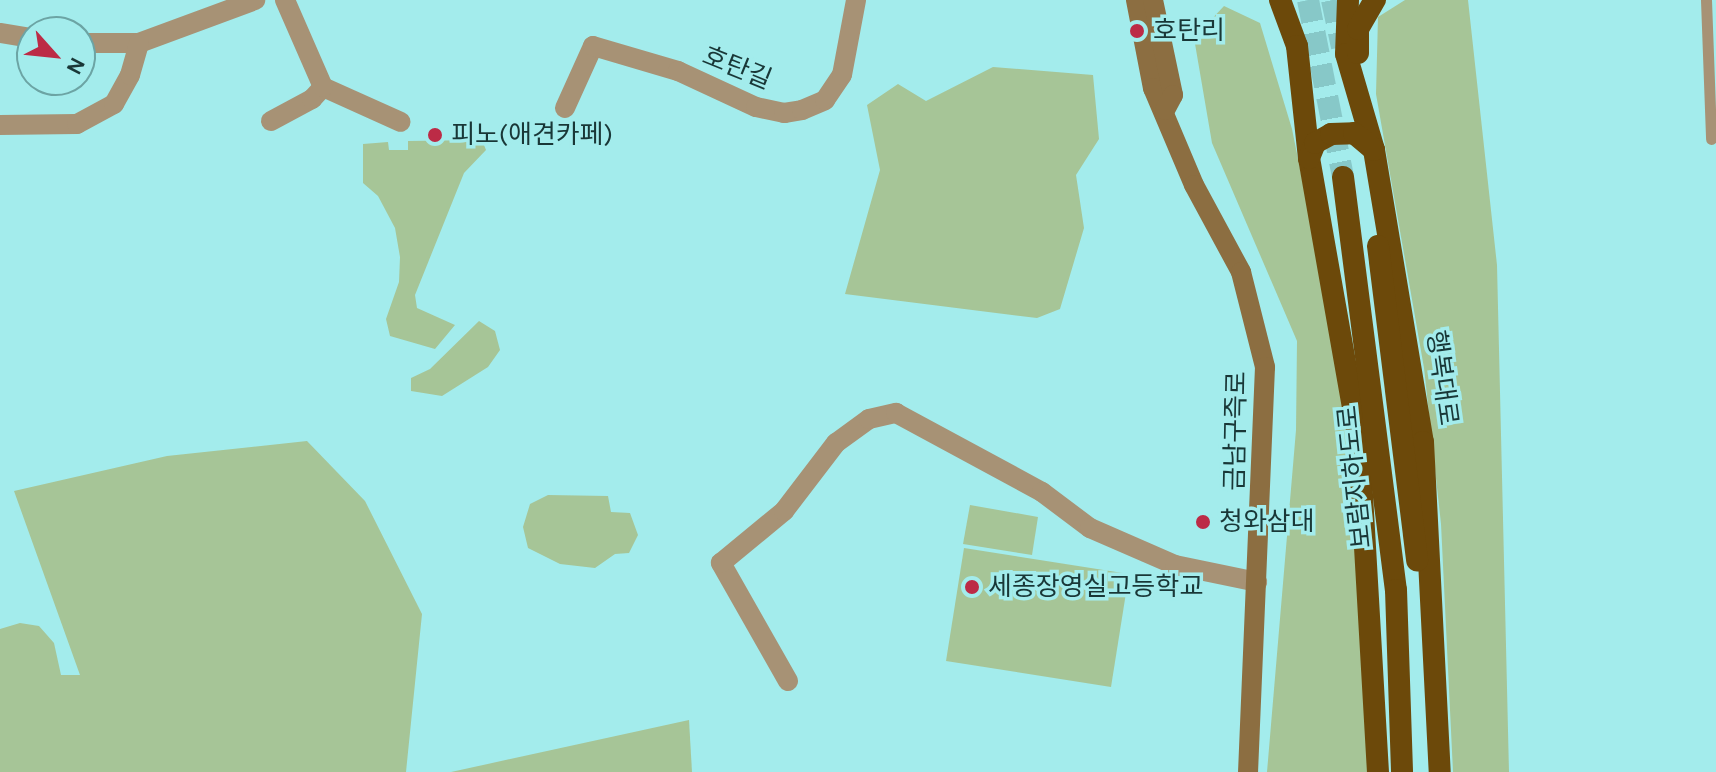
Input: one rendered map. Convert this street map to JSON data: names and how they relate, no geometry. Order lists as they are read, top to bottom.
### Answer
{
  "streets": {
    "highway": ["행복대로", "보람지하도로"],
    "main road": ["금남구즉로"],
    "street": ["호탄길"]
  },
  "places": [
    "호탄리",
    "피노(애견카페)",
    "청와삼대",
    "세종장영실고등학교"
  ],
  "north": "bottom right"
}
